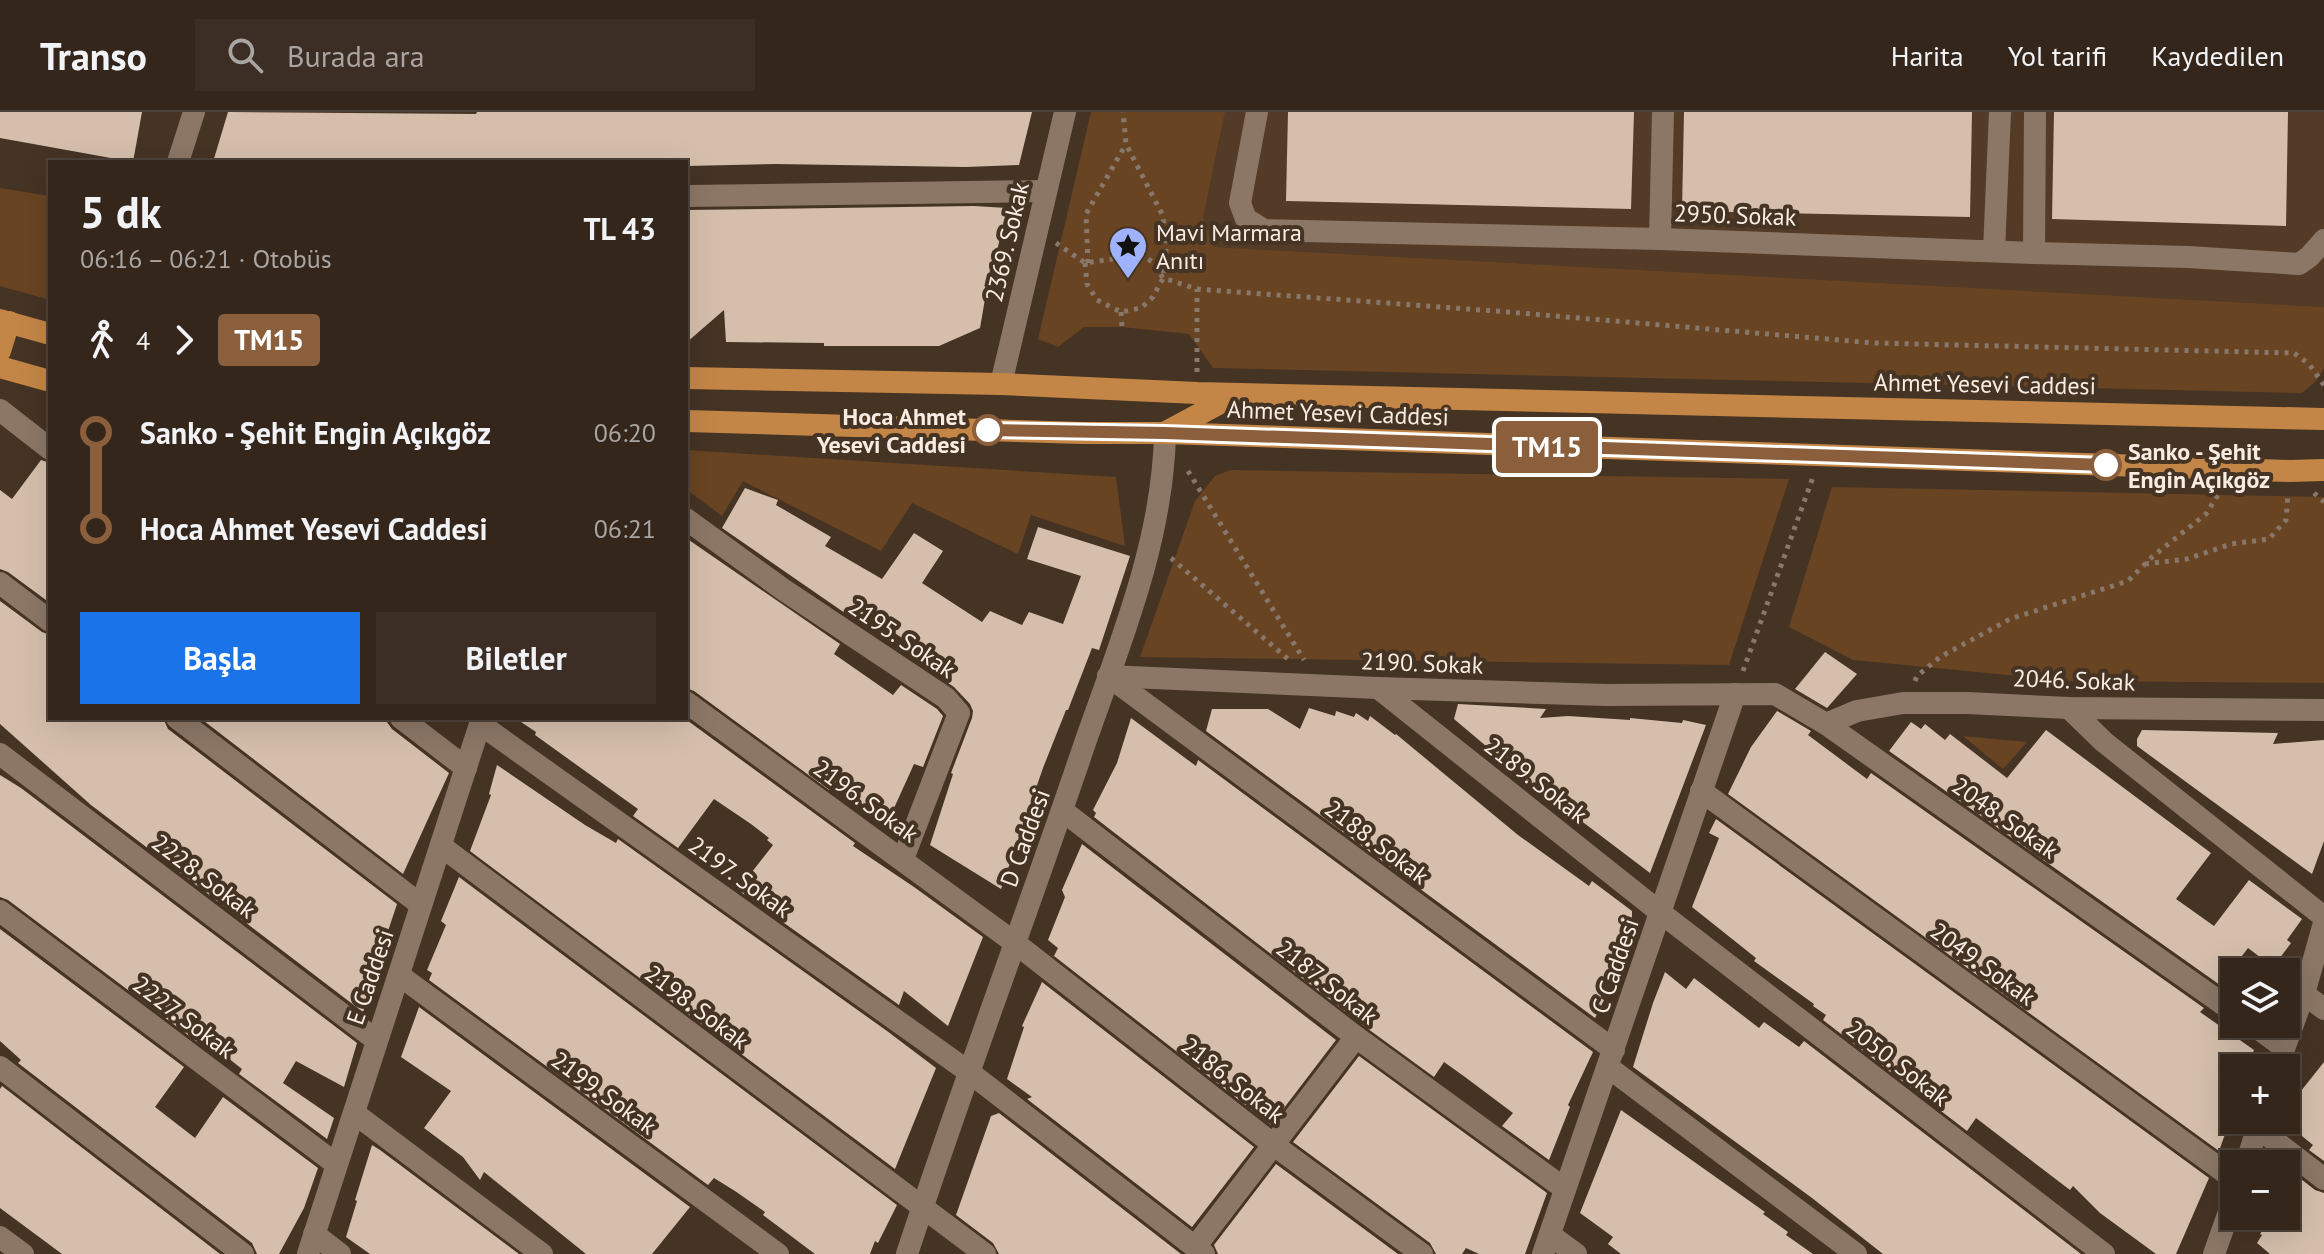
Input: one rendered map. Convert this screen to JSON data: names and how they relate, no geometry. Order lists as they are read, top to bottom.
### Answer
{
  "streets": {
    "main road": ["Ahmet Yesevi Caddesi"],
    "street": [
      "2950. Sokak",
      "2369. Sokak",
      "2195. Sokak",
      "2190. Sokak",
      "2046. Sokak",
      "2189. Sokak",
      "2196. Sokak",
      "2048. Sokak",
      "D Caddesi",
      "2188. Sokak",
      "2228. Sokak",
      "2197. Sokak",
      "2049. Sokak",
      "C Caddesi",
      "E Caddesi",
      "2187. Sokak",
      "2198. Sokak",
      "2227. Sokak",
      "2050. Sokak",
      "2186. Sokak",
      "2199. Sokak"
    ]
  },
  "crossings": [
    ["2369. Sokak", "Ahmet Yesevi Caddesi"],
    ["Ahmet Yesevi Caddesi", "D Caddesi"],
    ["2195. Sokak", "2196. Sokak"],
    ["2190. Sokak", "2189. Sokak"],
    ["2190. Sokak", "2048. Sokak"],
    ["2190. Sokak", "D Caddesi"],
    ["2190. Sokak", "2188. Sokak"],
    ["2190. Sokak", "C Caddesi"],
    ["2046. Sokak", "2048. Sokak"],
    ["2189. Sokak", "C Caddesi"],
    ["2189. Sokak", "2050. Sokak"],
    ["2196. Sokak", "D Caddesi"],
    ["2196. Sokak", "2186. Sokak"],
    ["2048. Sokak", "C Caddesi"],
    ["D Caddesi", "2188. Sokak"],
    ["D Caddesi", "2197. Sokak"],
    ["D Caddesi", "2187. Sokak"],
    ["D Caddesi", "2198. Sokak"],
    ["D Caddesi", "2186. Sokak"],
    ["2188. Sokak", "C Caddesi"],
    ["2228. Sokak", "E Caddesi"],
    ["2197. Sokak", "E Caddesi"],
    ["2049. Sokak", "C Caddesi"],
    ["C Caddesi", "2187. Sokak"],
    ["C Caddesi", "2050. Sokak"],
    ["E Caddesi", "2198. Sokak"],
    ["E Caddesi", "2227. Sokak"],
    ["E Caddesi", "2199. Sokak"]
  ],
  "places": {
    "place": ["Mavi Marmara Anıtı"],
    "other": ["Hoca Ahmet Yesevi Caddesi", "Sanko - Şehit Engin Açıkgöz"]
  },
  "lines": ["bus line TM15"],
  "page": {
    "header": "Transo",
    "search": "Burada ara",
    "nav": ["Harita", "Yol tarifi", "Kaydedilen"],
    "on_map": "TM15",
    "heading": ["5 dk", "06:16 – 06:21 · Otobüs", "TL 43"],
    "legs": ["4", "TM15"],
    "list": [
      {
        "name": "Sanko - Şehit Engin Açıkgöz",
        "value": "06:20"
      },
      {
        "name": "Hoca Ahmet Yesevi Caddesi",
        "value": "06:21"
      }
    ],
    "buttons": ["Başla", "Biletler"],
    "map_buttons": ["+", "−"]
  }
}
